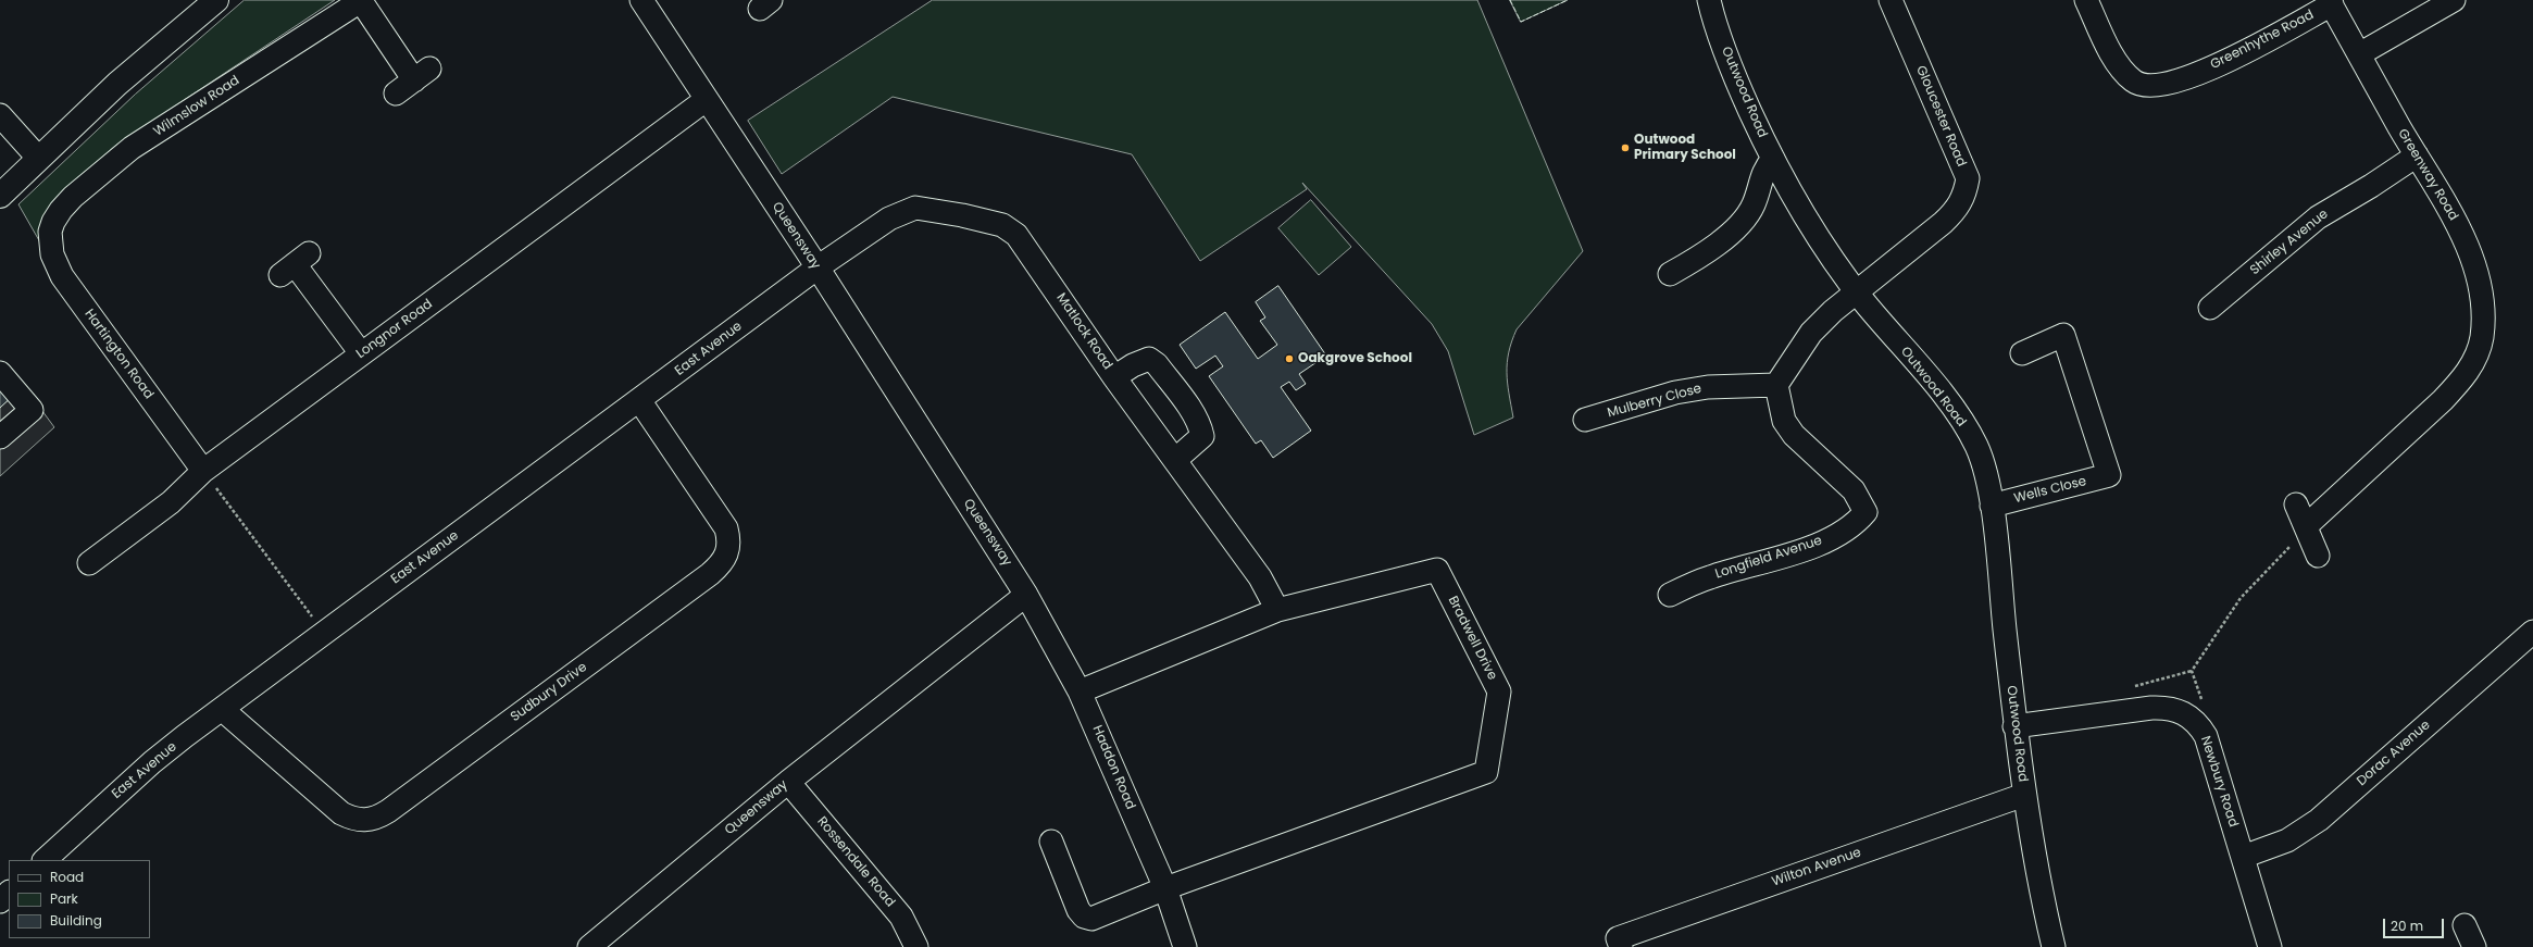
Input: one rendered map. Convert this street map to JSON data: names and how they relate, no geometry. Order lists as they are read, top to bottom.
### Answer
{
  "streets": {
    "street": [
      "Greenhythe Road",
      "Outwood Road",
      "Wilmslow Road",
      "Gloucester Road",
      "Greenway Road",
      "Queensway",
      "Shirley Avenue",
      "Longnor Road",
      "Matlock Road",
      "East Avenue",
      "Hartington Road",
      "Mulberry Close",
      "Wells Close",
      "Longfield Avenue",
      "Bradwell Drive",
      "Sudbury Drive",
      "Dorac Avenue",
      "Haddon Road",
      "Newbury Road",
      "Rossendale Road",
      "Wilton Avenue"
    ]
  },
  "crossings": [
    ["Greenhythe Road", "Greenway Road"],
    ["Outwood Road", "Gloucester Road"],
    ["Outwood Road", "Wells Close"],
    ["Outwood Road", "Newbury Road"],
    ["Outwood Road", "Wilton Avenue"],
    ["Wilmslow Road", "Hartington Road"],
    ["Greenway Road", "Shirley Avenue"],
    ["Queensway", "Longnor Road"],
    ["Queensway", "Matlock Road"],
    ["Queensway", "East Avenue"],
    ["Queensway", "Haddon Road"],
    ["Queensway", "Rossendale Road"],
    ["Longnor Road", "Hartington Road"],
    ["Matlock Road", "East Avenue"],
    ["Matlock Road", "Bradwell Drive"],
    ["East Avenue", "Sudbury Drive"],
    ["Mulberry Close", "Longfield Avenue"],
    ["Bradwell Drive", "Haddon Road"],
    ["Dorac Avenue", "Newbury Road"]
  ],
  "places": ["Outwood Primary School", "Oakgrove School"],
  "legend": ["Road", "Park", "Building"],
  "scale_bar": "20 m"
}
